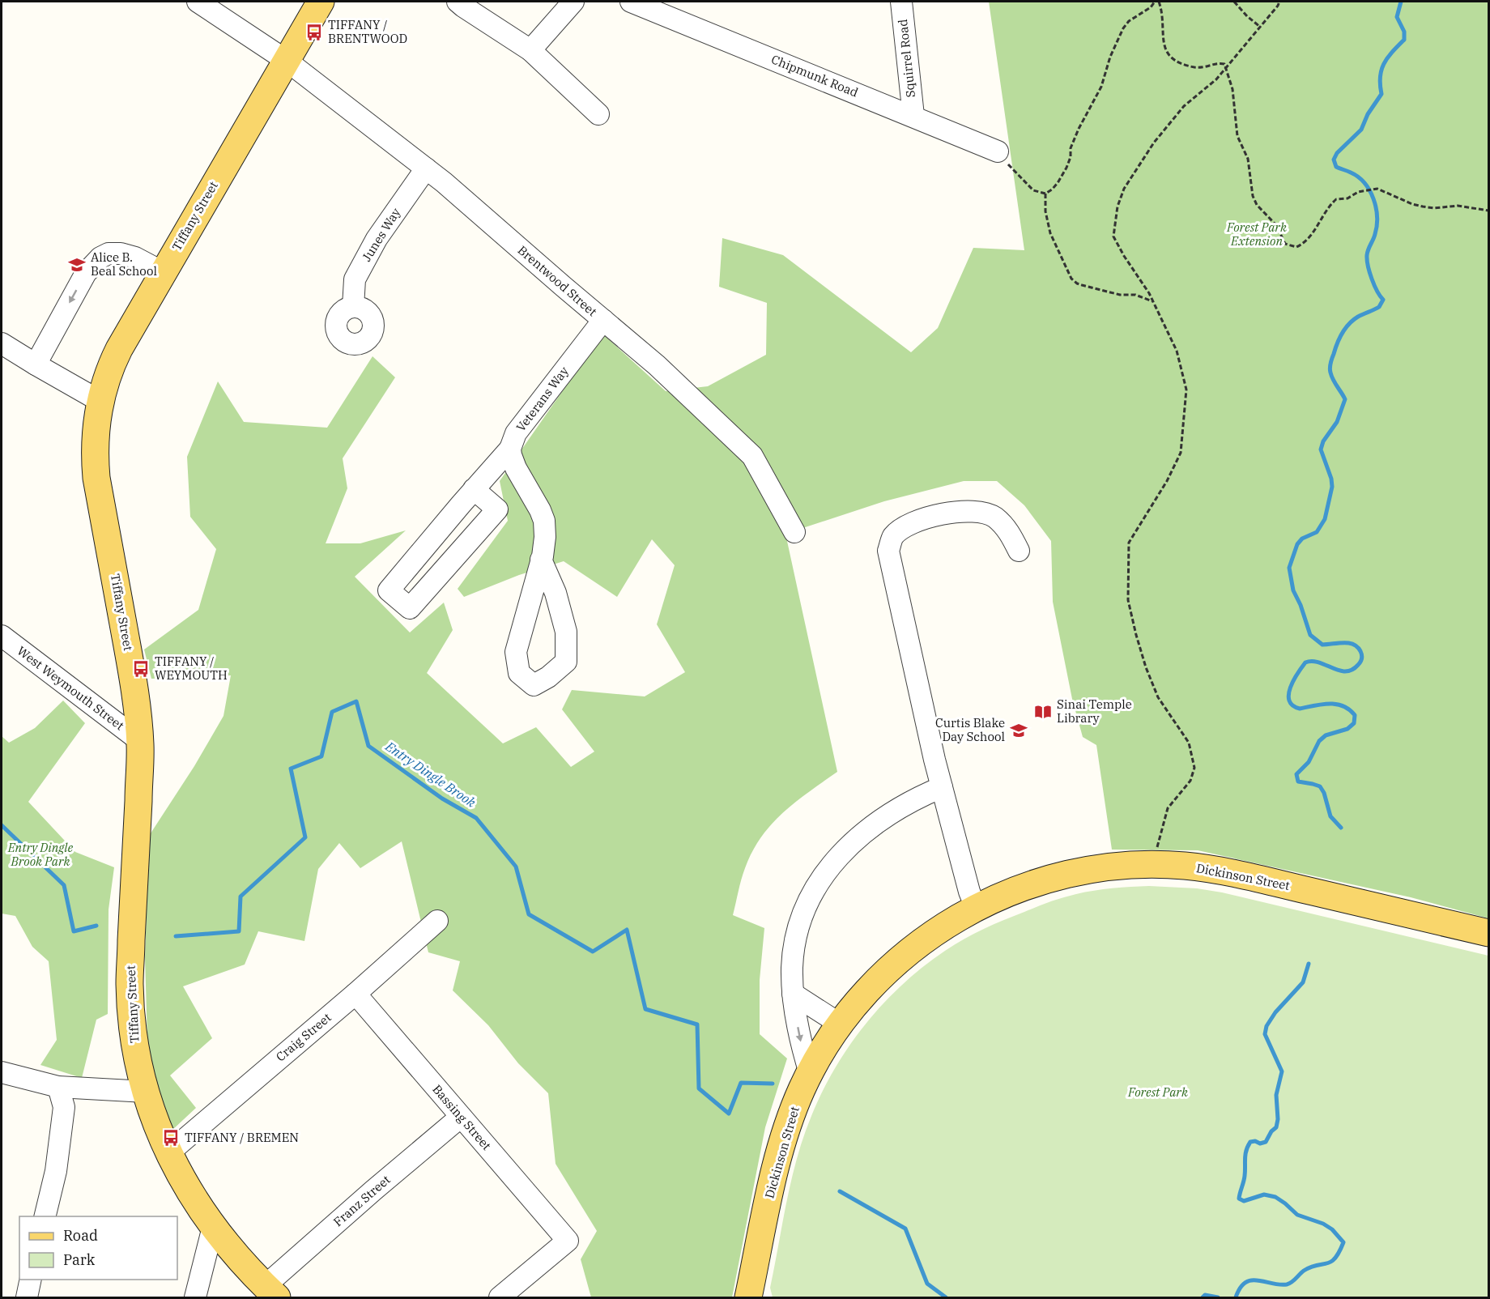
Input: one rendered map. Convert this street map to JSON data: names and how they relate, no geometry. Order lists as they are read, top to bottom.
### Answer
{
  "streets": {
    "main road": ["Tiffany Street", "Dickinson Street"],
    "street": [
      "Squirrel Road",
      "Chipmunk Road",
      "Junes Way",
      "Brentwood Street",
      "Veterans Way",
      "West Weymouth Street",
      "Craig Street",
      "Bassing Street",
      "Franz Street"
    ]
  },
  "crossings": [
    ["Squirrel Road", "Chipmunk Road"],
    ["Tiffany Street", "Brentwood Street"],
    ["Tiffany Street", "West Weymouth Street"],
    ["Tiffany Street", "Craig Street"],
    ["Tiffany Street", "Franz Street"],
    ["Junes Way", "Brentwood Street"],
    ["Brentwood Street", "Veterans Way"],
    ["Craig Street", "Bassing Street"],
    ["Bassing Street", "Franz Street"]
  ],
  "water": ["Entry Dingle Brook"],
  "parks": ["Forest Park Extension", "Entry Dingle Brook Park", "Forest Park"],
  "places": {
    "bus stop": ["TIFFANY / BRENTWOOD", "TIFFANY / WEYMOUTH", "TIFFANY / BREMEN"],
    "school or university": ["Alice B. Beal School", "Curtis Blake Day School"],
    "library": ["Sinai Temple Library"]
  },
  "legend": ["Road", "Park"]
}
